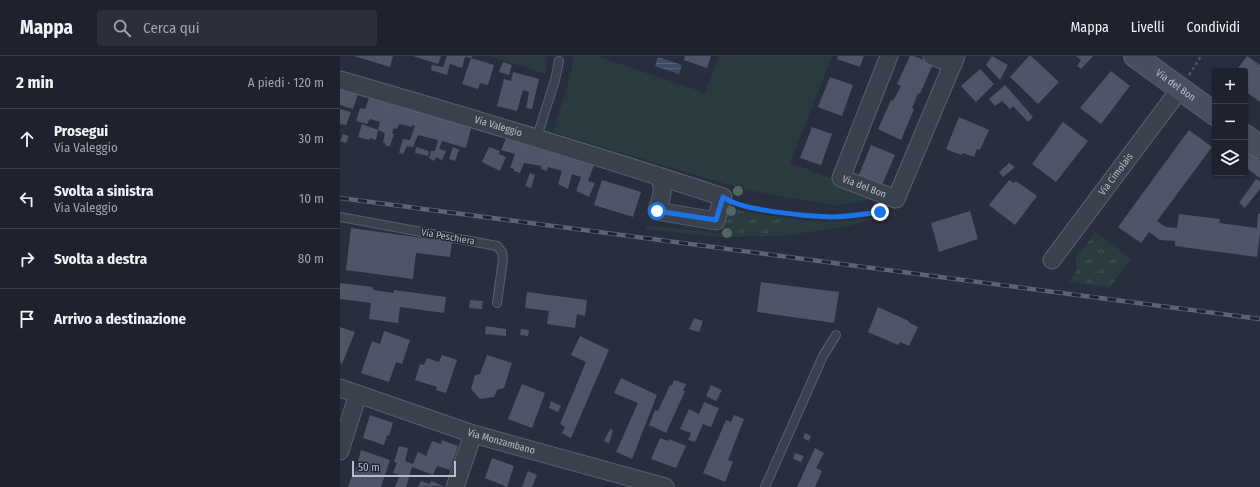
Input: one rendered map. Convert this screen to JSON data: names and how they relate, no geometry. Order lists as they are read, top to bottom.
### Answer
{
  "streets": {
    "street": [
      "Via del Bon",
      "Via Valeggio",
      "Via Cimolais",
      "Via Monzambano"
    ],
    "lane": ["Via Peschiera"]
  },
  "crossings": [
    ["Via del Bon", "Via Cimolais"]
  ],
  "scale_bar": "50 m",
  "page": {
    "header": "Mappa",
    "search": "Cerca qui",
    "nav": ["Mappa", "Livelli", "Condividi"],
    "heading": ["2 min", "A piedi · 120 m"],
    "map_buttons": ["+", "−"],
    "list": [
      ["Prosegui", "Via Valeggio", "30 m"],
      ["Svolta a sinistra", "Via Valeggio", "10 m"],
      ["Svolta a destra", "80 m"],
      "Arrivo a destinazione"
    ],
    "scale": "50 m"
  }
}
